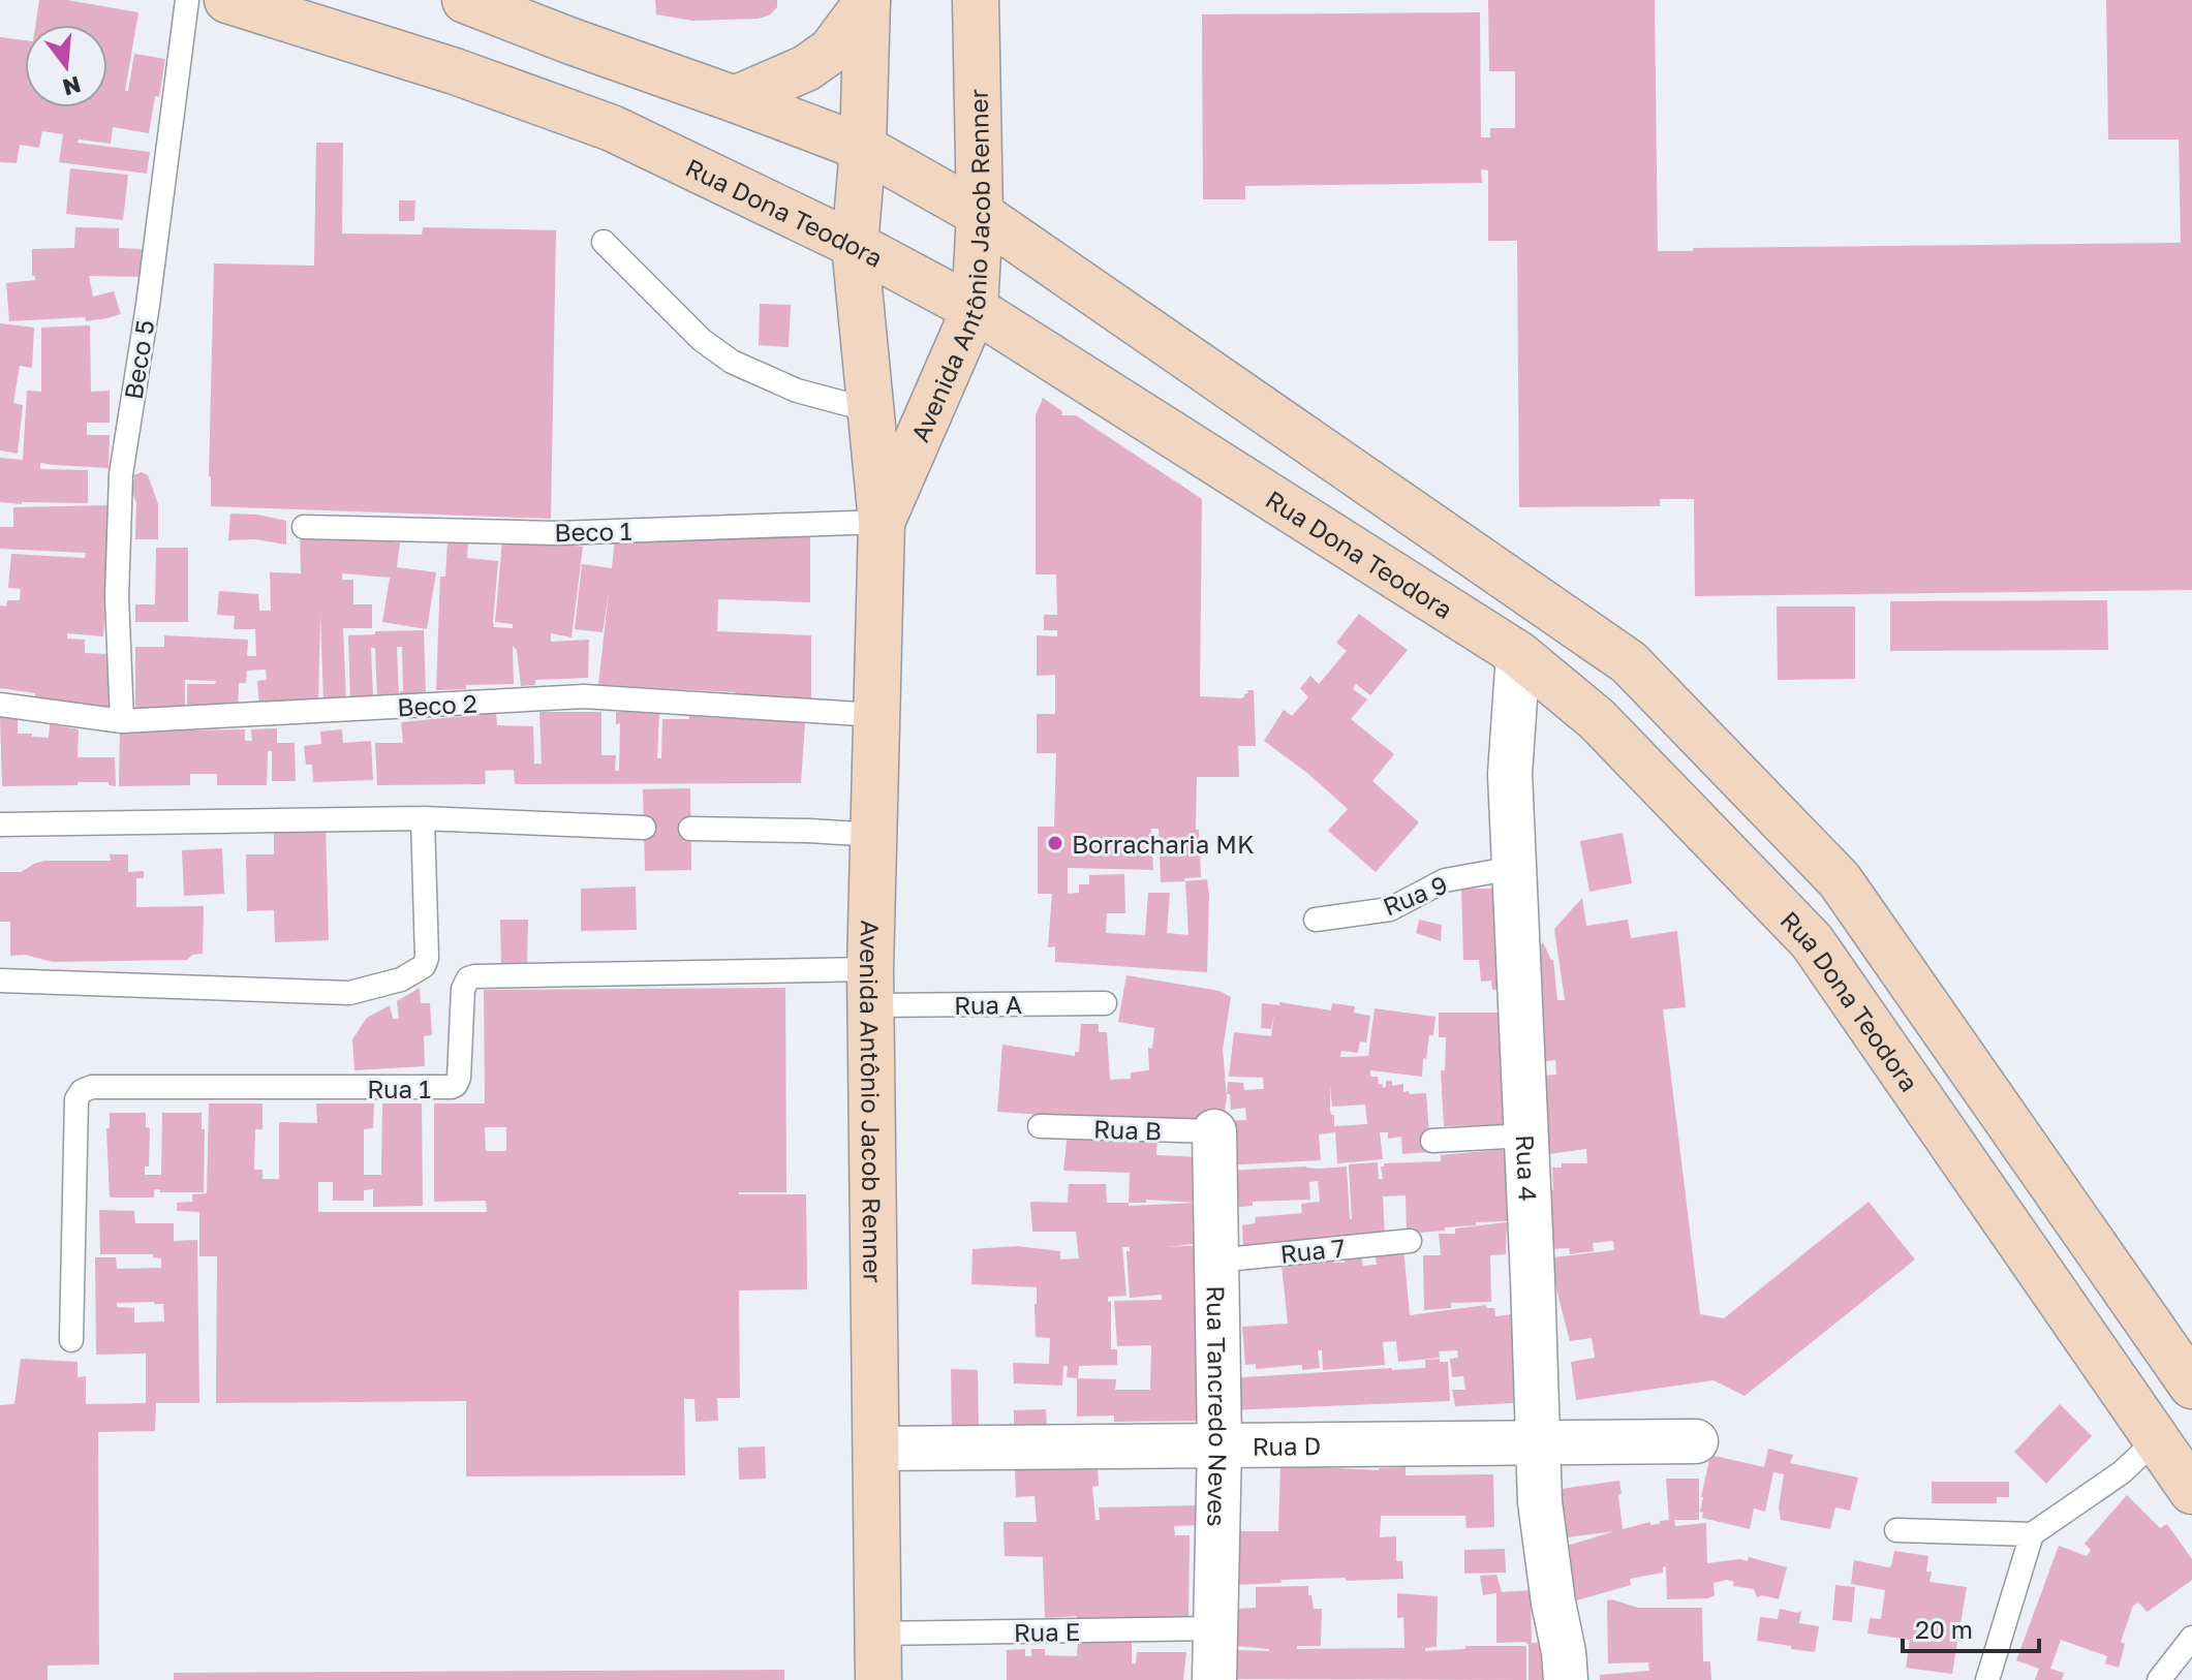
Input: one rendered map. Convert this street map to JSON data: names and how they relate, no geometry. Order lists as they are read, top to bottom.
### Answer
{
  "streets": {
    "main road": ["Rua Dona Teodora", "Avenida Antônio Jacob Renner"],
    "street": ["Rua 4", "Rua Tancredo Neves", "Rua D"],
    "lane": [
      "Beco 5",
      "Beco 1",
      "Beco 2",
      "Rua 9",
      "Rua A",
      "Rua 1",
      "Rua B",
      "Rua 7",
      "Rua E"
    ]
  },
  "crossings": [
    ["Rua Dona Teodora", "Avenida Antônio Jacob Renner"],
    ["Rua Dona Teodora", "Rua 4"],
    ["Avenida Antônio Jacob Renner", "Beco 1"],
    ["Avenida Antônio Jacob Renner", "Beco 2"],
    ["Avenida Antônio Jacob Renner", "Rua A"],
    ["Avenida Antônio Jacob Renner", "Rua 1"],
    ["Avenida Antônio Jacob Renner", "Rua D"],
    ["Avenida Antônio Jacob Renner", "Rua E"],
    ["Beco 5", "Beco 2"],
    ["Rua 9", "Rua 4"],
    ["Rua A", "Rua 1"],
    ["Rua B", "Rua Tancredo Neves"],
    ["Rua 4", "Rua D"],
    ["Rua 7", "Rua Tancredo Neves"],
    ["Rua Tancredo Neves", "Rua D"],
    ["Rua Tancredo Neves", "Rua E"]
  ],
  "places": ["Borracharia MK"],
  "scale_bar": "20 m",
  "north": "bottom"
}
